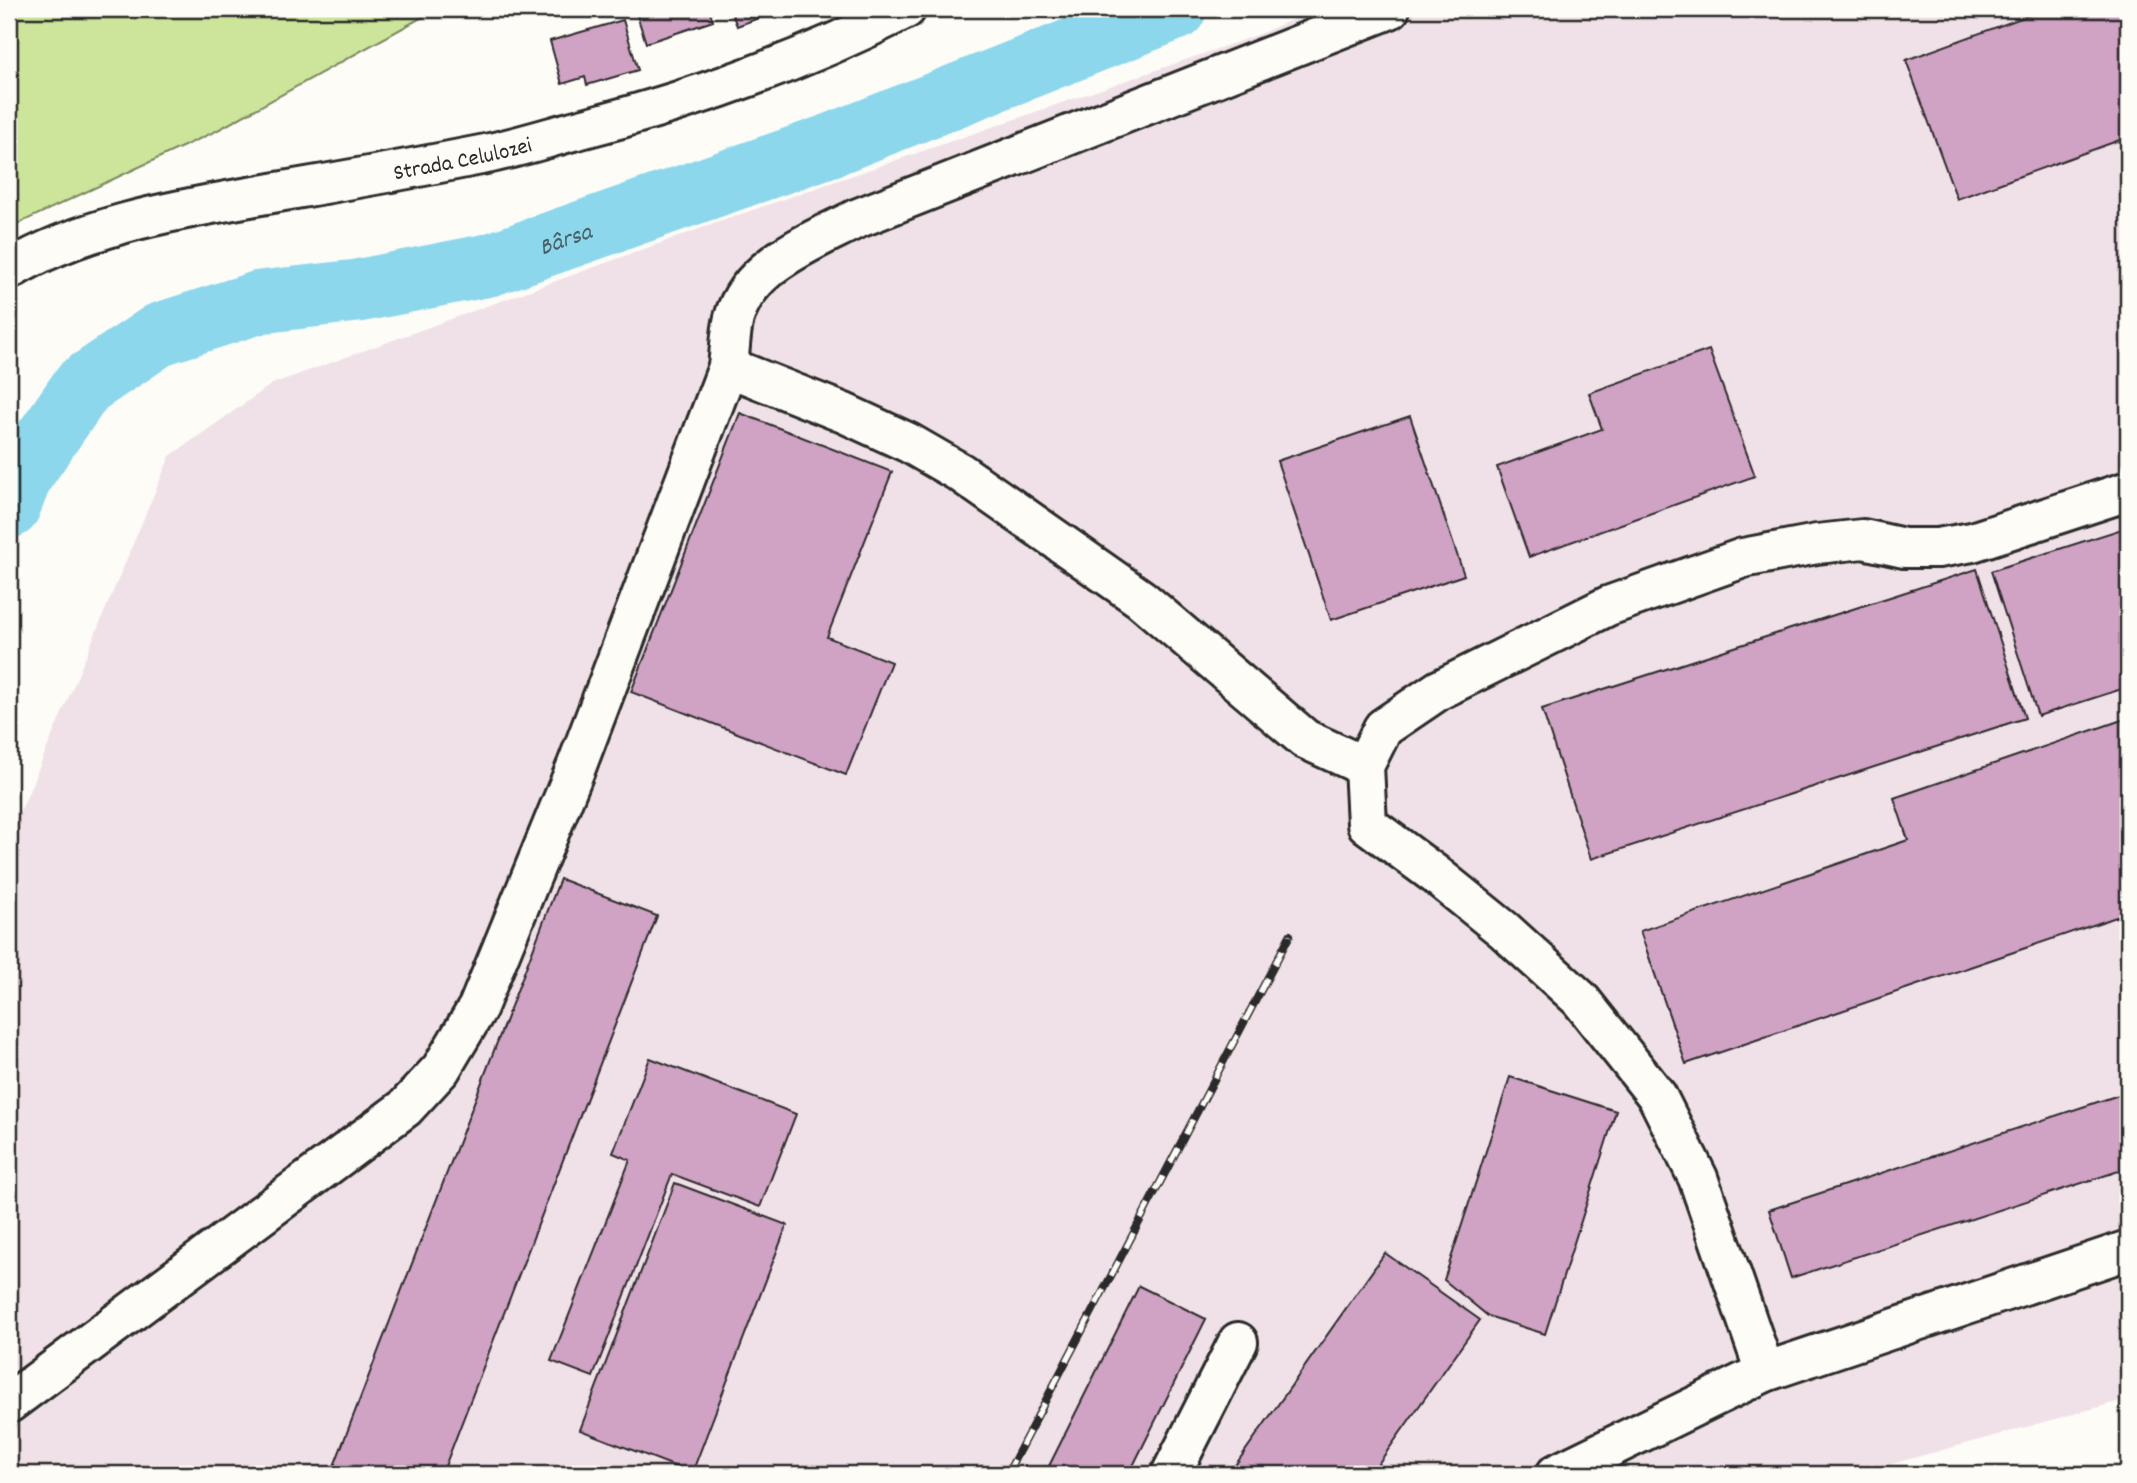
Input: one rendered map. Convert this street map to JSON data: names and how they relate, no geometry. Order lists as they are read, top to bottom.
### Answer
{
  "streets": {
    "street": ["Strada Celulozei"]
  },
  "water": ["Bârsa"]
}
